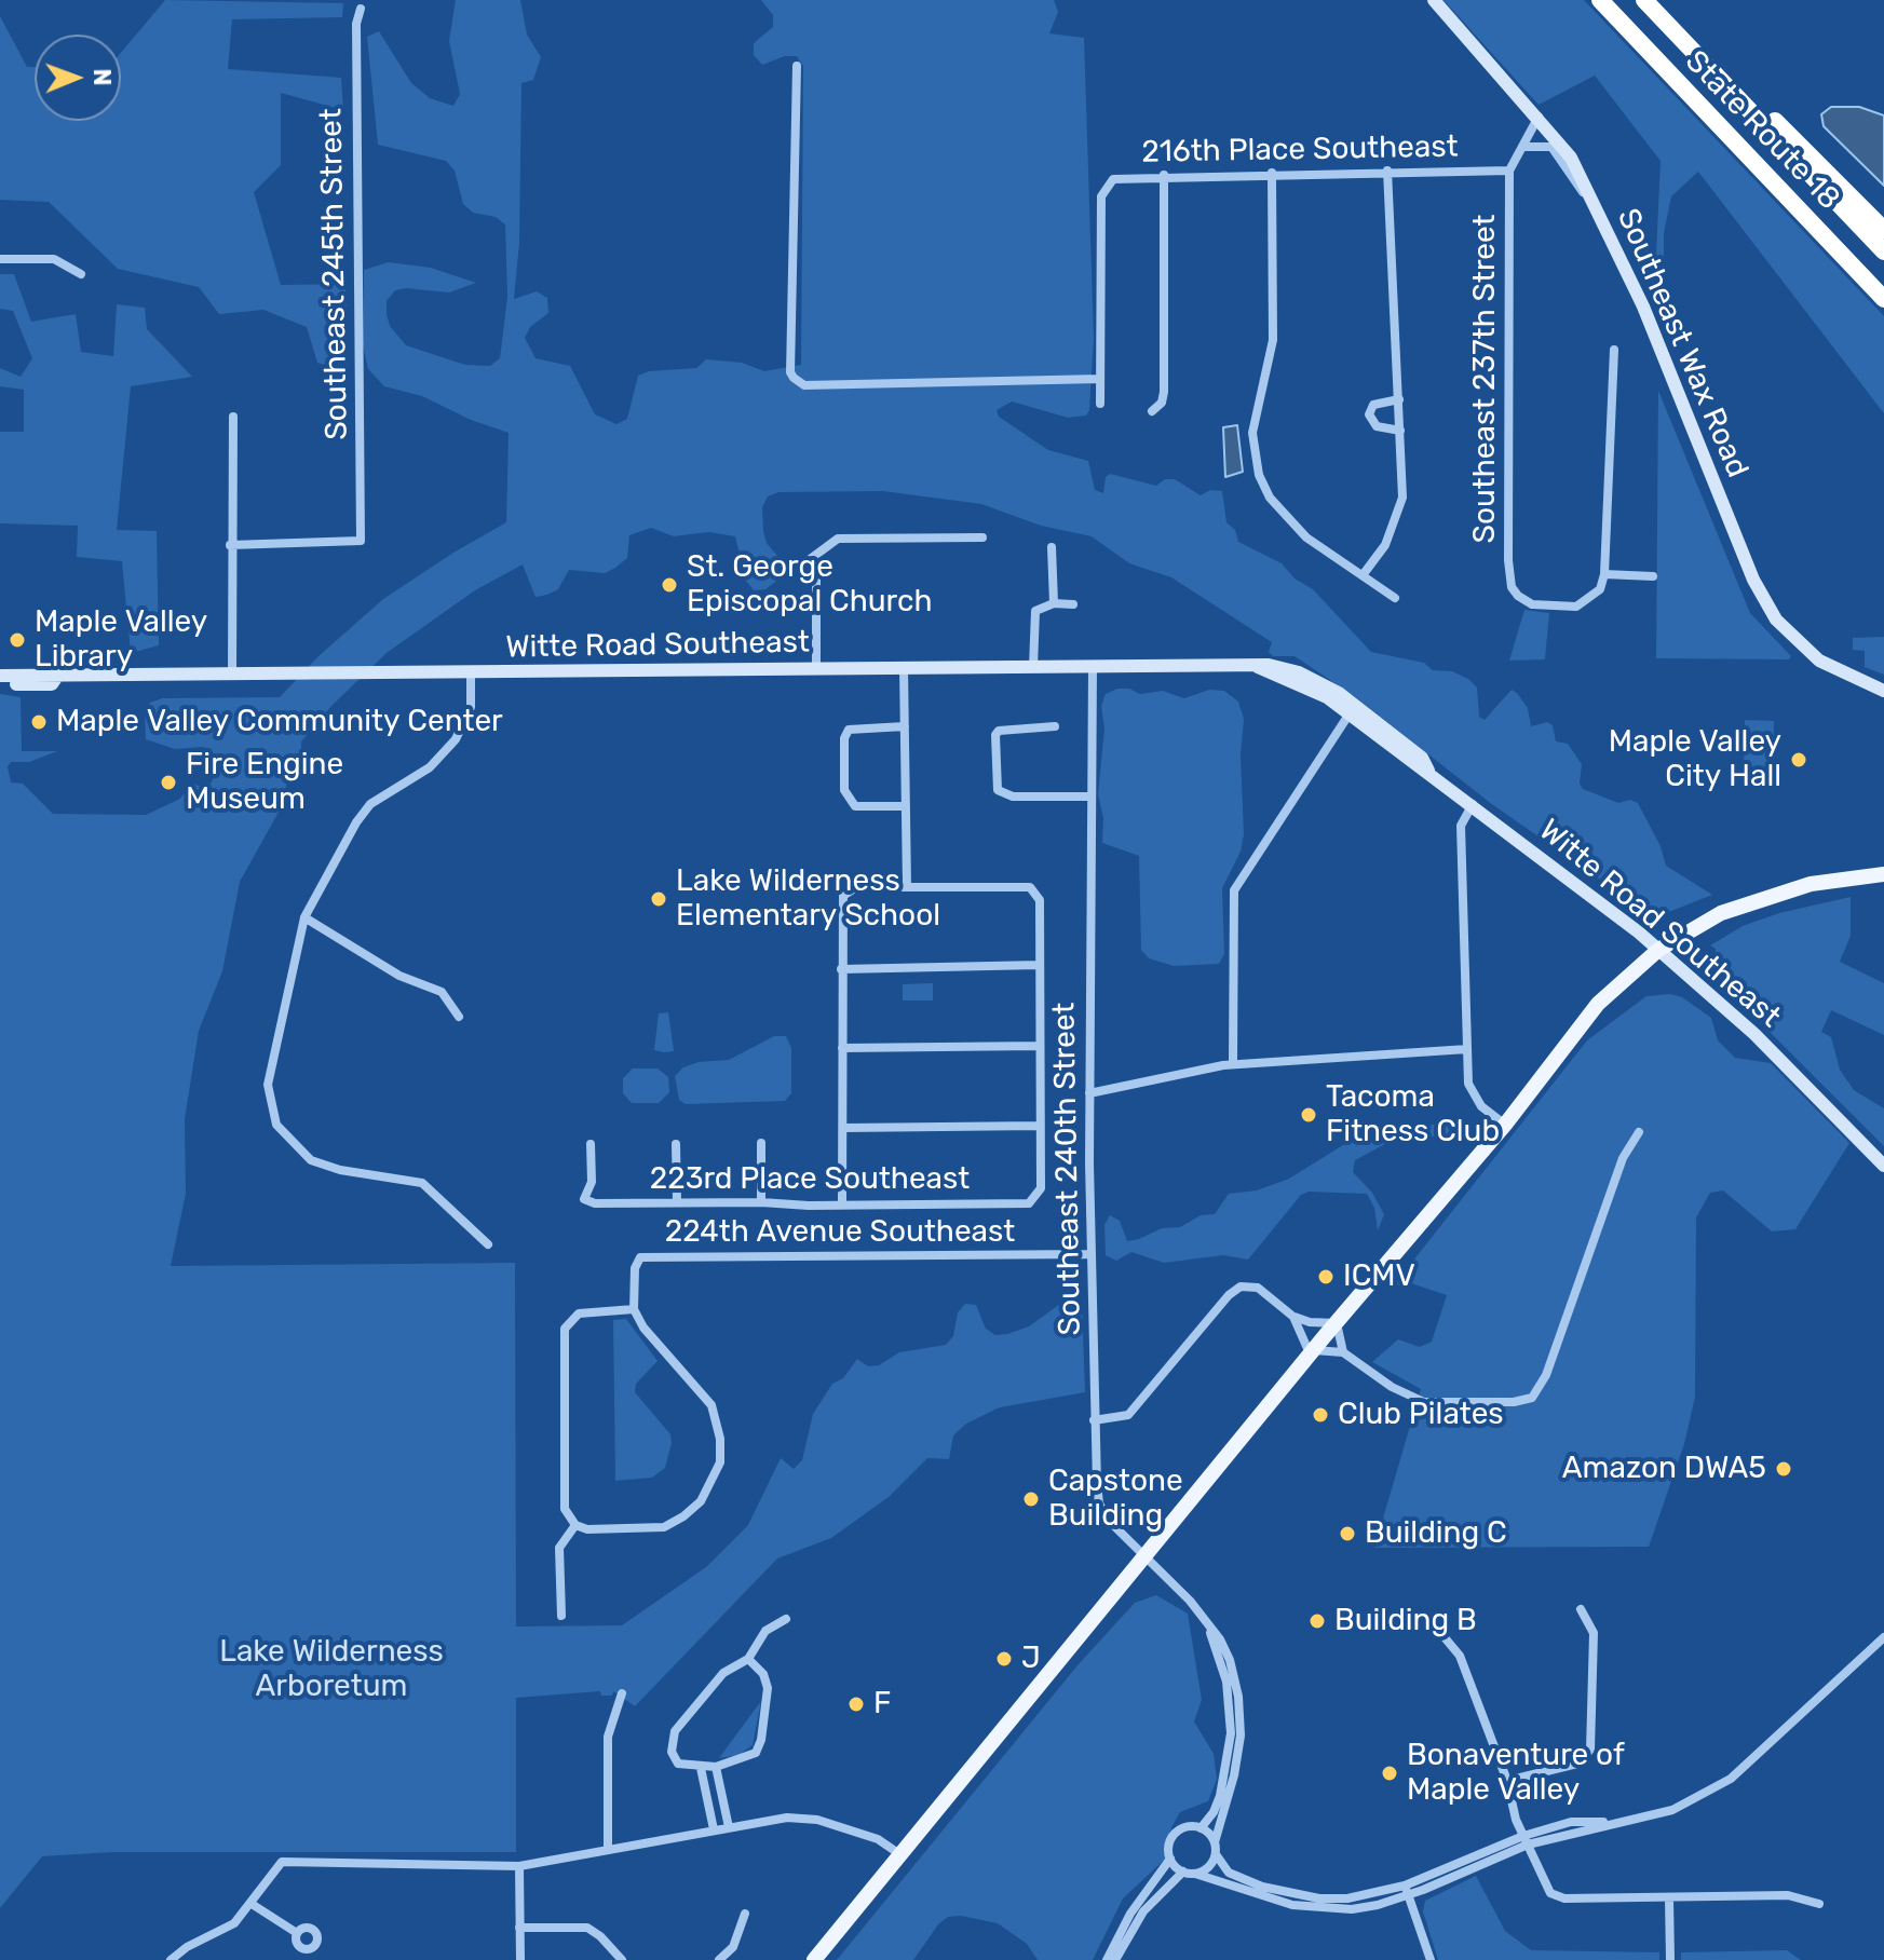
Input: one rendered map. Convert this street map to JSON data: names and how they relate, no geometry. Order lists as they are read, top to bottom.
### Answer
{
  "streets": {
    "highway": ["State Route 18"],
    "street": [
      "216th Place Southeast",
      "Southeast 245th Street",
      "Southeast Wax Road",
      "Southeast 237th Street",
      "Witte Road Southeast",
      "Southeast 240th Street",
      "223rd Place Southeast",
      "224th Avenue Southeast"
    ]
  },
  "crossings": [
    ["216th Place Southeast", "Southeast 237th Street"],
    ["Southeast Wax Road", "Southeast 237th Street"],
    ["Witte Road Southeast", "Southeast 240th Street"],
    ["Southeast 240th Street", "224th Avenue Southeast"]
  ],
  "parks": ["Lake Wilderness Arboretum"],
  "places": [
    "St. George Episcopal Church",
    "Maple Valley Library",
    "Maple Valley Community Center",
    "Maple Valley City Hall",
    "Fire Engine Museum",
    "Lake Wilderness Elementary School",
    "Tacoma Fitness Club",
    "ICMV",
    "Club Pilates",
    "Amazon DWA5",
    "Capstone Building",
    "Building C",
    "Building B",
    "J",
    "F",
    "Bonaventure of Maple Valley"
  ],
  "north": "right"
}
